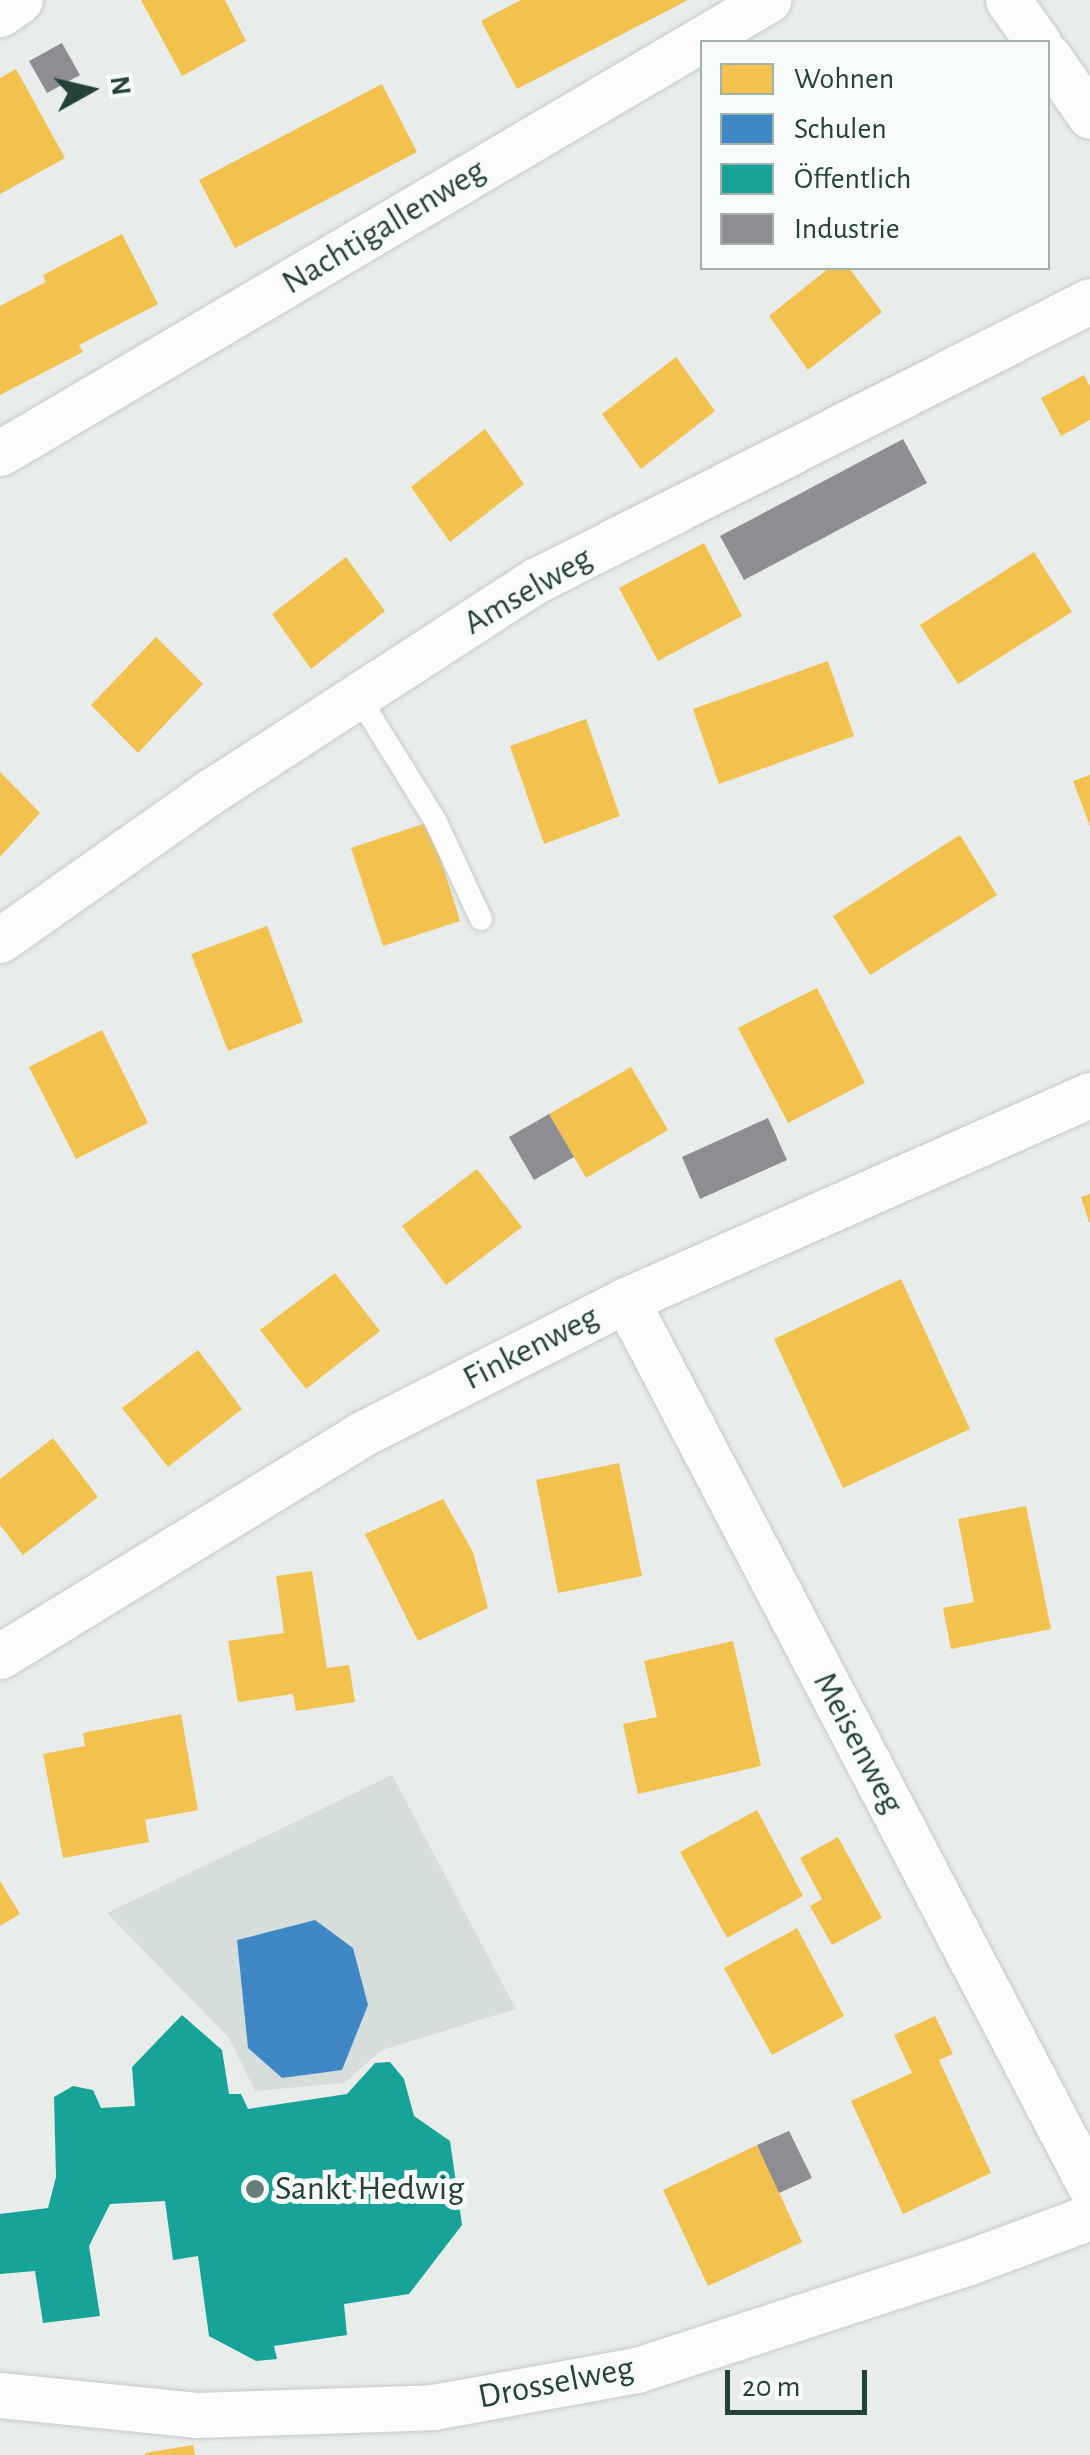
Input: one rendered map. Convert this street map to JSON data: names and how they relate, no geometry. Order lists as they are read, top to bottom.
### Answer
{
  "streets": {
    "street": [
      "Nachtigallenweg",
      "Amselweg",
      "Finkenweg",
      "Meisenweg",
      "Drosselweg"
    ]
  },
  "crossings": [
    ["Finkenweg", "Meisenweg"]
  ],
  "places": ["Sankt Hedwig"],
  "legend": [
    "Wohnen",
    "Schulen",
    "Öffentlich",
    "Industrie"
  ],
  "scale_bar": "20 m",
  "north": "right"
}
